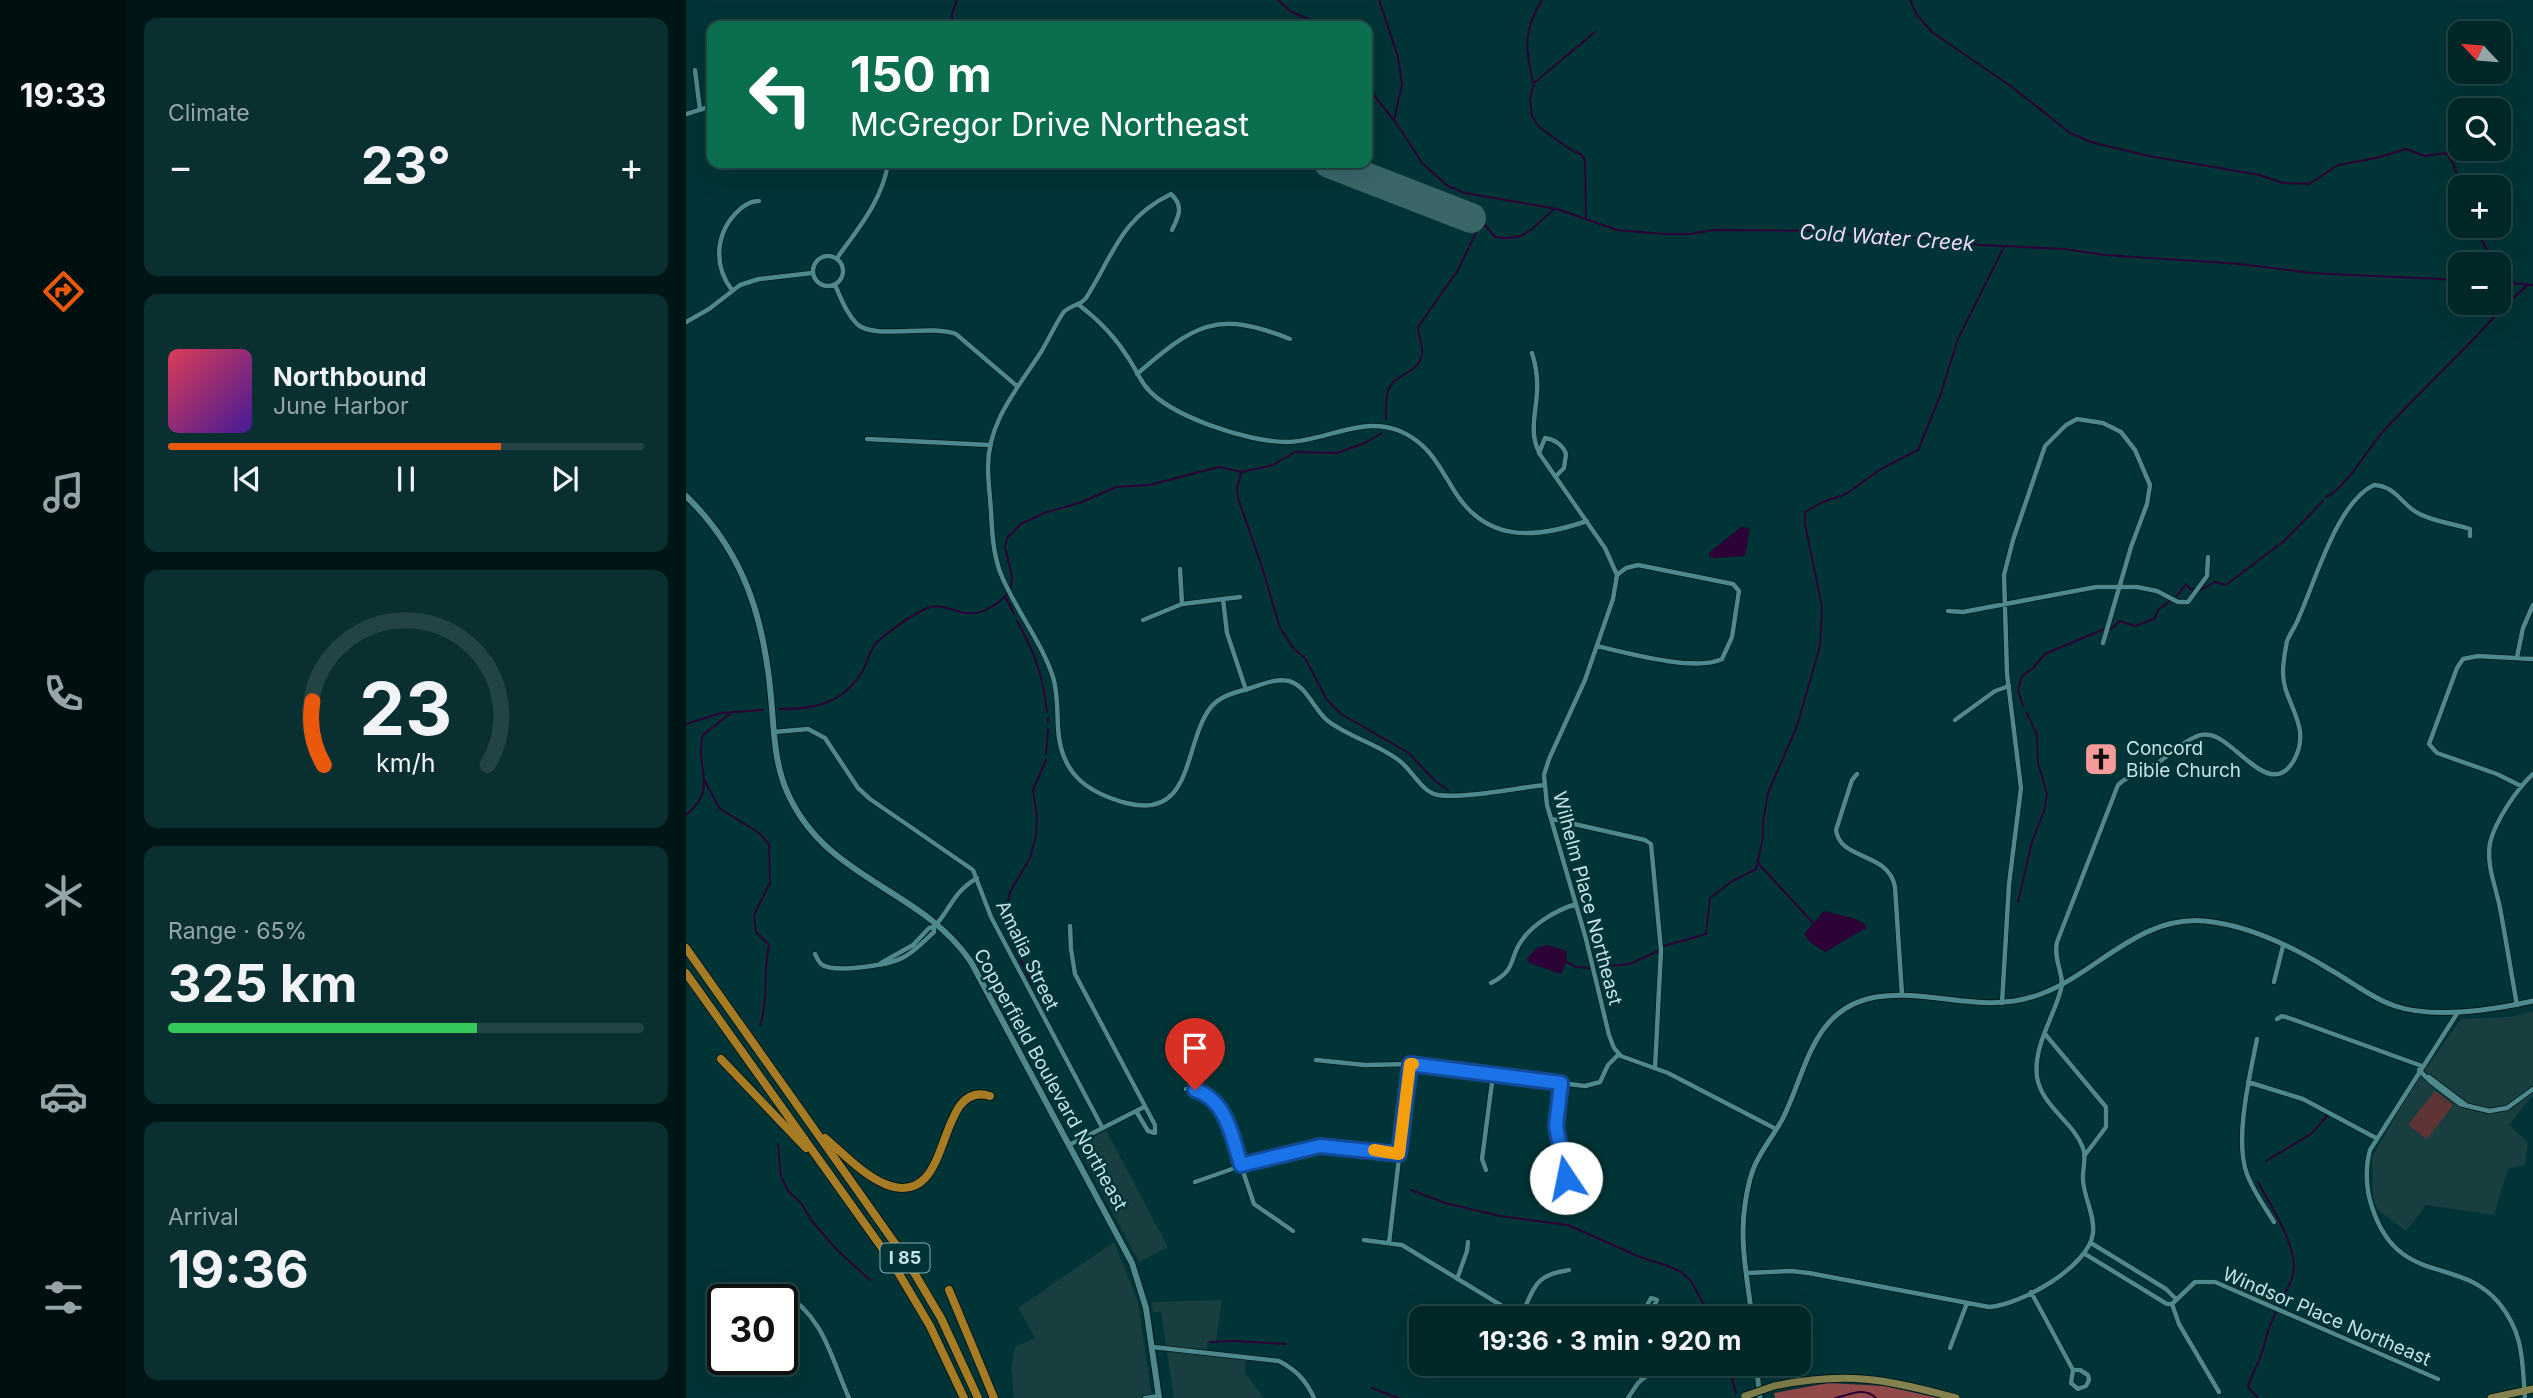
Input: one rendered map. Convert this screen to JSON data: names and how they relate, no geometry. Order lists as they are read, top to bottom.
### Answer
{
  "streets": {
    "highway": ["I 85"],
    "main road": ["Copperfield Boulevard Northeast"],
    "street": ["Wilhelm Place Northeast", "Amalia Street", "Windsor Place Northeast"]
  },
  "crossings": [
    ["Amalia Street", "Copperfield Boulevard Northeast"]
  ],
  "water": ["Cold Water Creek"],
  "places": {
    "church": ["Concord Bible Church"]
  },
  "north": "top left",
  "page": {
    "tabs": "19:33",
    "tile": [
      "Climate",
      ["Range · 65%", "325 km"],
      ["Arrival", "19:36"]
    ],
    "map_buttons": ["+", "−"],
    "turn": ["150 m", "McGregor Drive Northeast"],
    "heat": ["−", "23°", "+"],
    "song": ["Northbound", "June Harbor"],
    "limit": "30",
    "trip": "19:36 · 3 min · 920 m",
    "gauge": ["23", "km/h"]
  }
}
